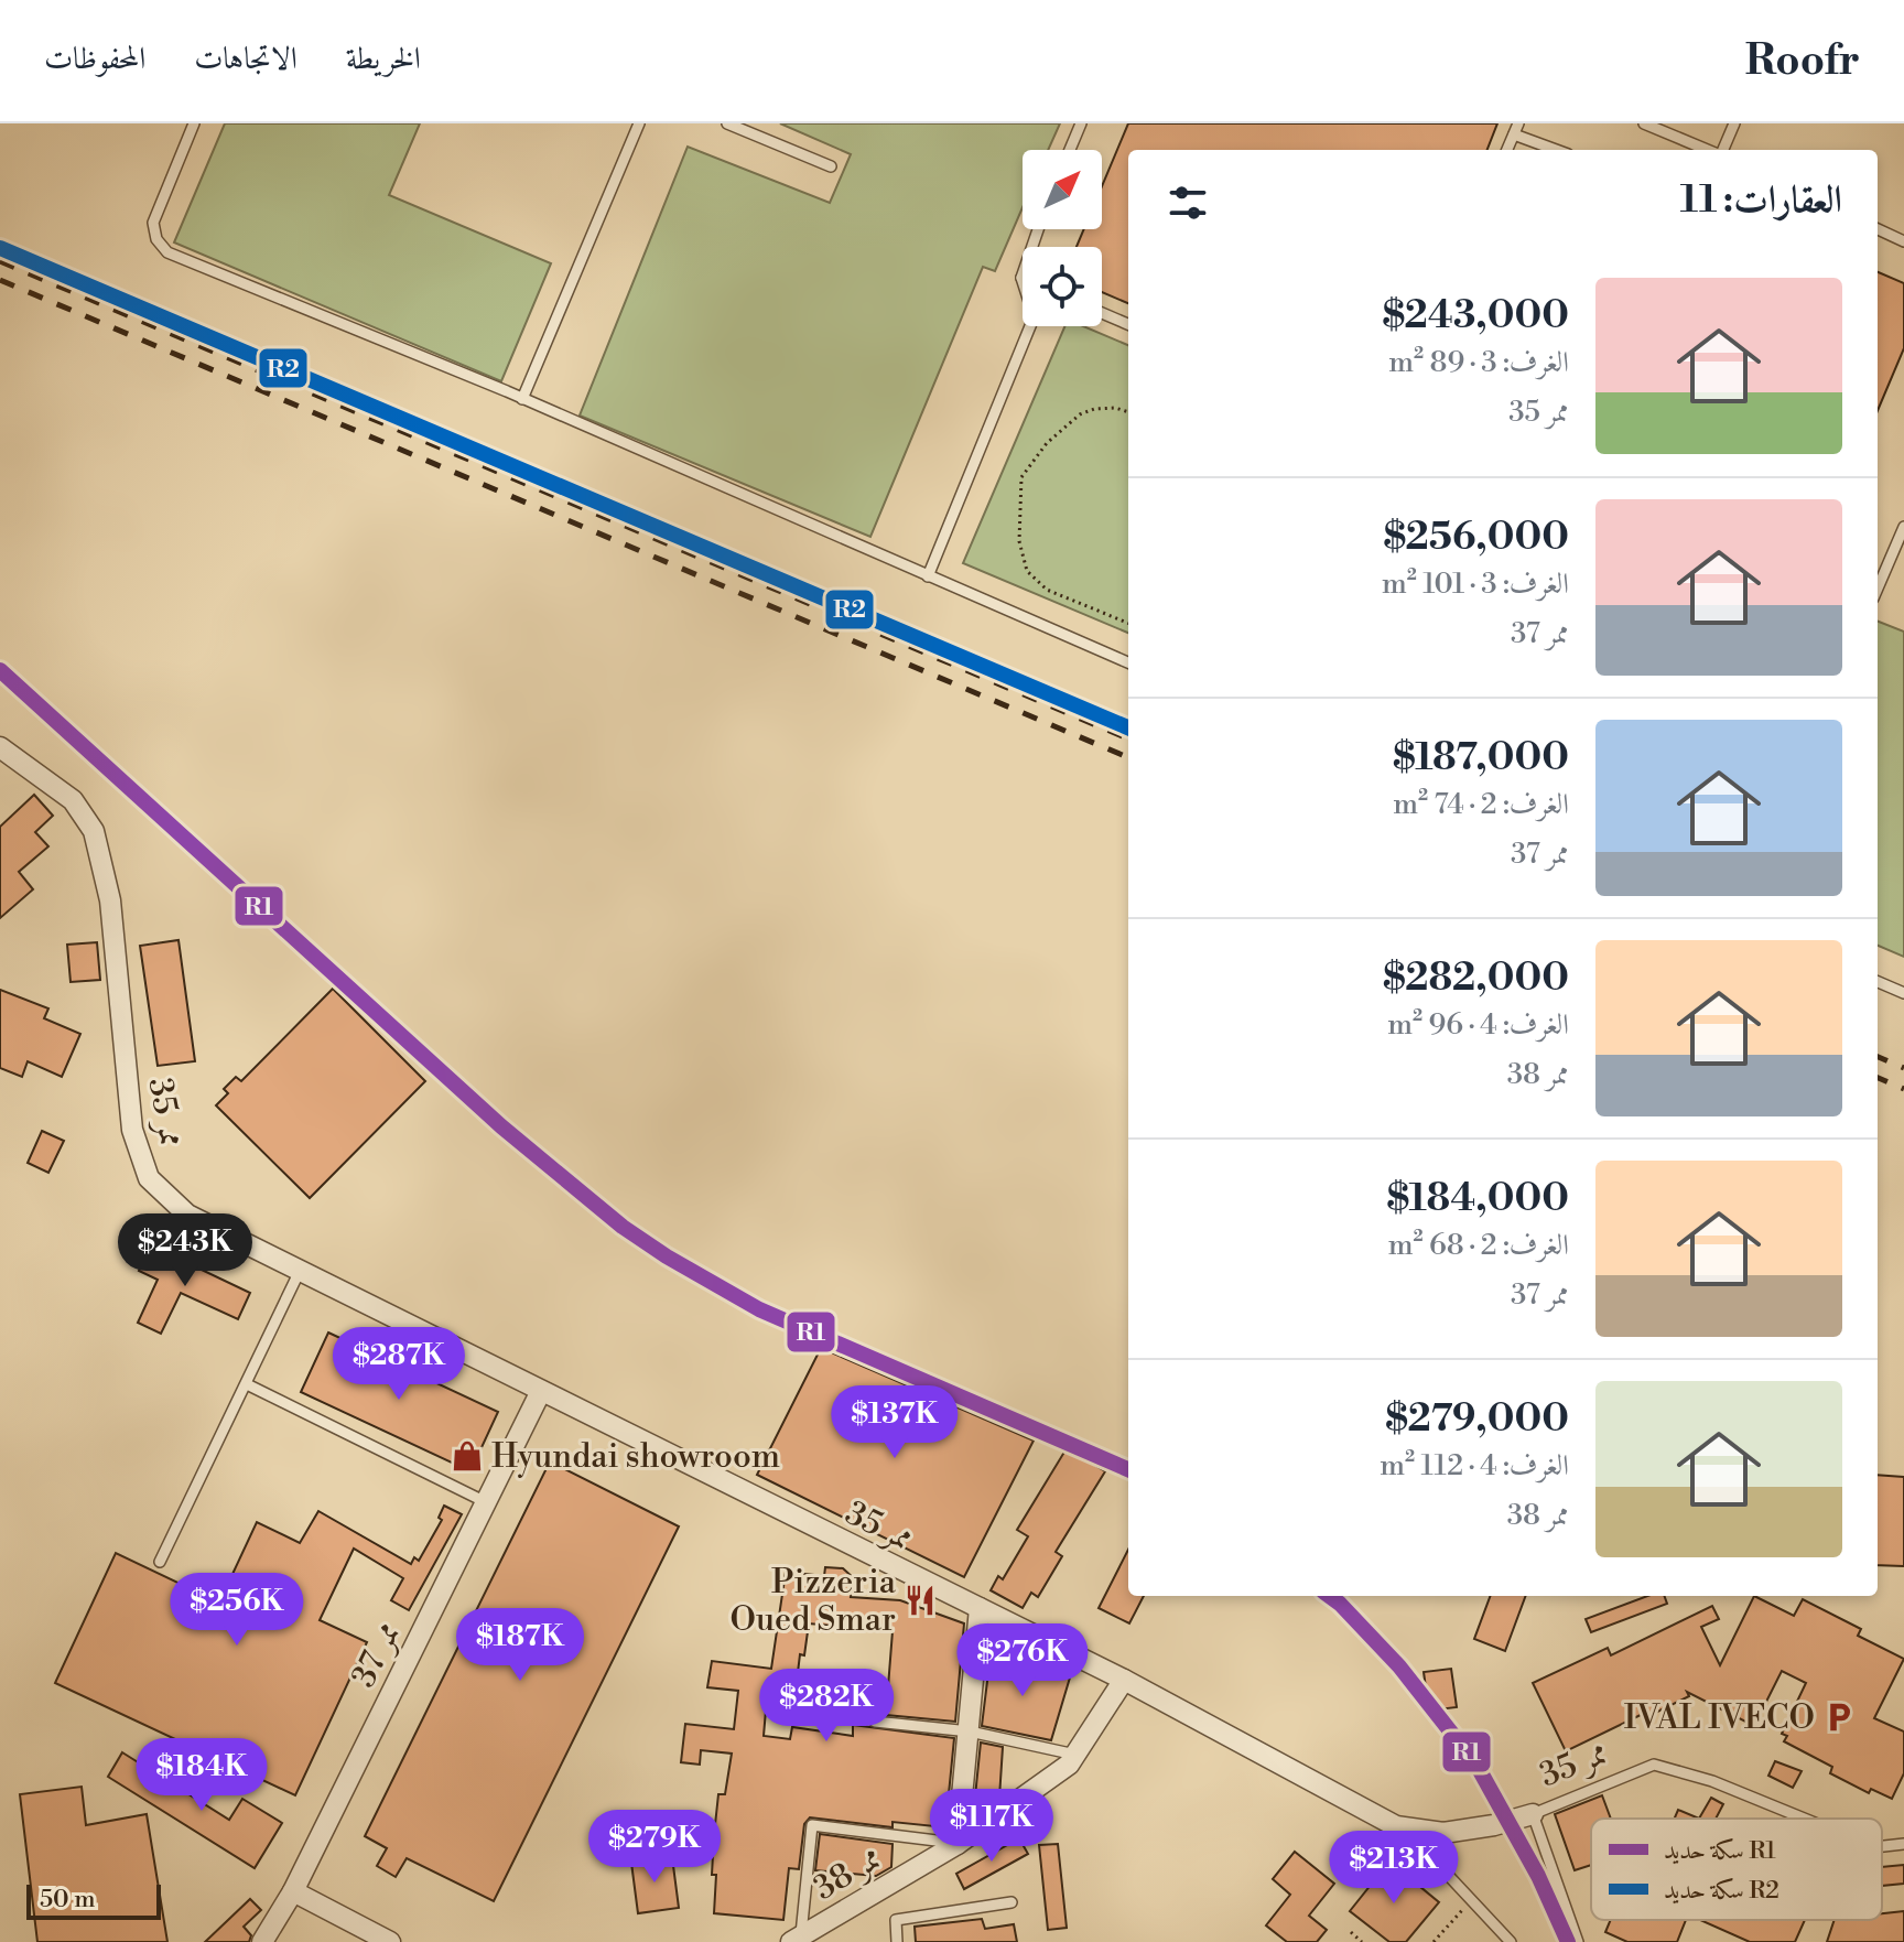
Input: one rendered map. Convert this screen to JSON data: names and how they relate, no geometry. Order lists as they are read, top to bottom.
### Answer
{
  "streets": {
    "street": ["ممر 35", "ممر 37", "ممر 38"]
  },
  "crossings": [
    ["ممر 35", "ممر 37"],
    ["ممر 35", "ممر 38"]
  ],
  "places": {
    "shop": ["Hyundai showroom"],
    "restaurant": ["Pizzeria Oued Smar"],
    "parking": ["IVAL IVECO"]
  },
  "lines": ["rail line R2", "rail line R1"],
  "legend": ["سكة حديد R1", "سكة حديد R2"],
  "scale_bar": "50 m",
  "north": "top right",
  "page": {
    "header": "Roofr",
    "nav": ["الخريطة", "الاتجاهات", "المحفوظات"],
    "heading": "العقارات: 11",
    "list": [
      {
        "name": "$243,000",
        "note": "الغرف: 3 · 89 m² · ممر 35"
      },
      {
        "name": "$256,000",
        "note": "الغرف: 3 · 101 m² · ممر 37"
      },
      {
        "name": "$187,000",
        "note": "الغرف: 2 · 74 m² · ممر 37"
      },
      {
        "name": "$282,000",
        "note": "الغرف: 4 · 96 m² · ممر 38"
      },
      {
        "name": "$184,000",
        "note": "الغرف: 2 · 68 m² · ممر 37"
      },
      {
        "name": "$279,000",
        "note": "الغرف: 4 · 112 m² · ممر 38"
      }
    ],
    "price": [
      "$243K",
      "$287K",
      "$137K",
      "$256K",
      "$187K",
      "$276K",
      "$282K",
      "$184K",
      "$117K",
      "$279K",
      "$213K"
    ],
    "scale": "50 m"
  }
}
